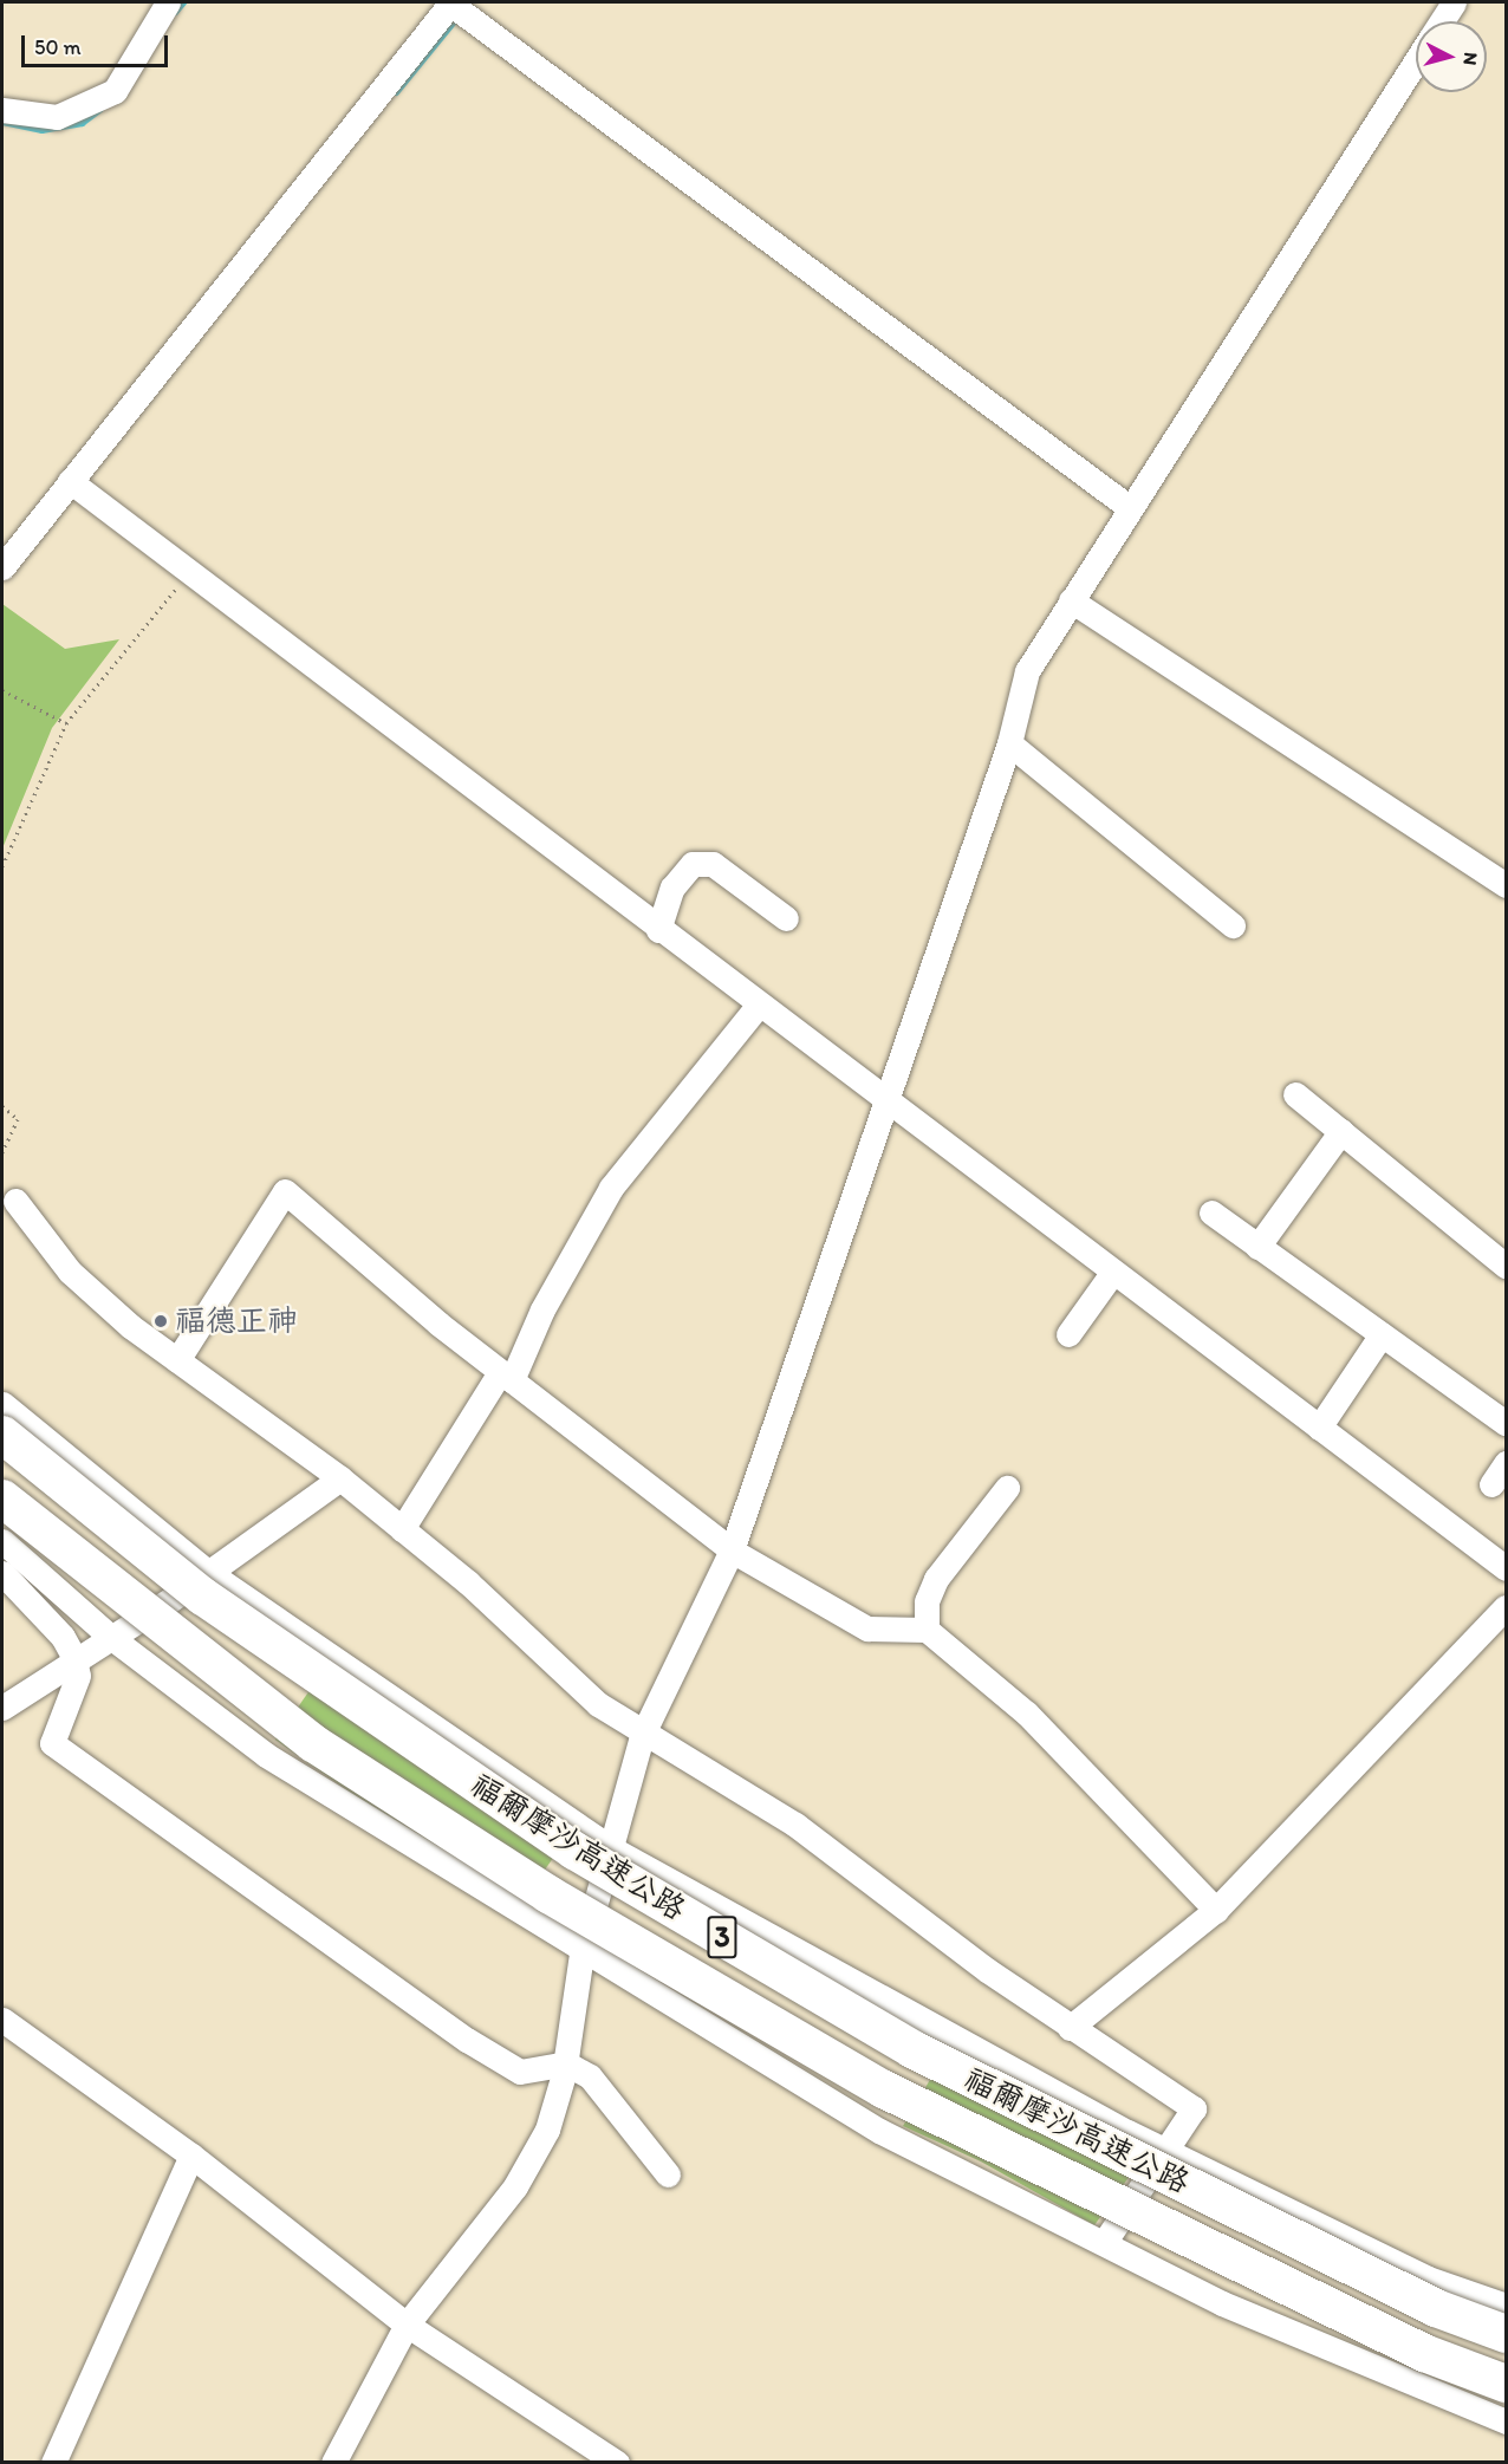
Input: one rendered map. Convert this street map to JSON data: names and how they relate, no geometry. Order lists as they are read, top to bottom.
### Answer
{
  "streets": {
    "highway": ["福爾摩沙高速公路", "3"]
  },
  "places": ["福德正神"],
  "scale_bar": "50 m",
  "north": "right"
}
